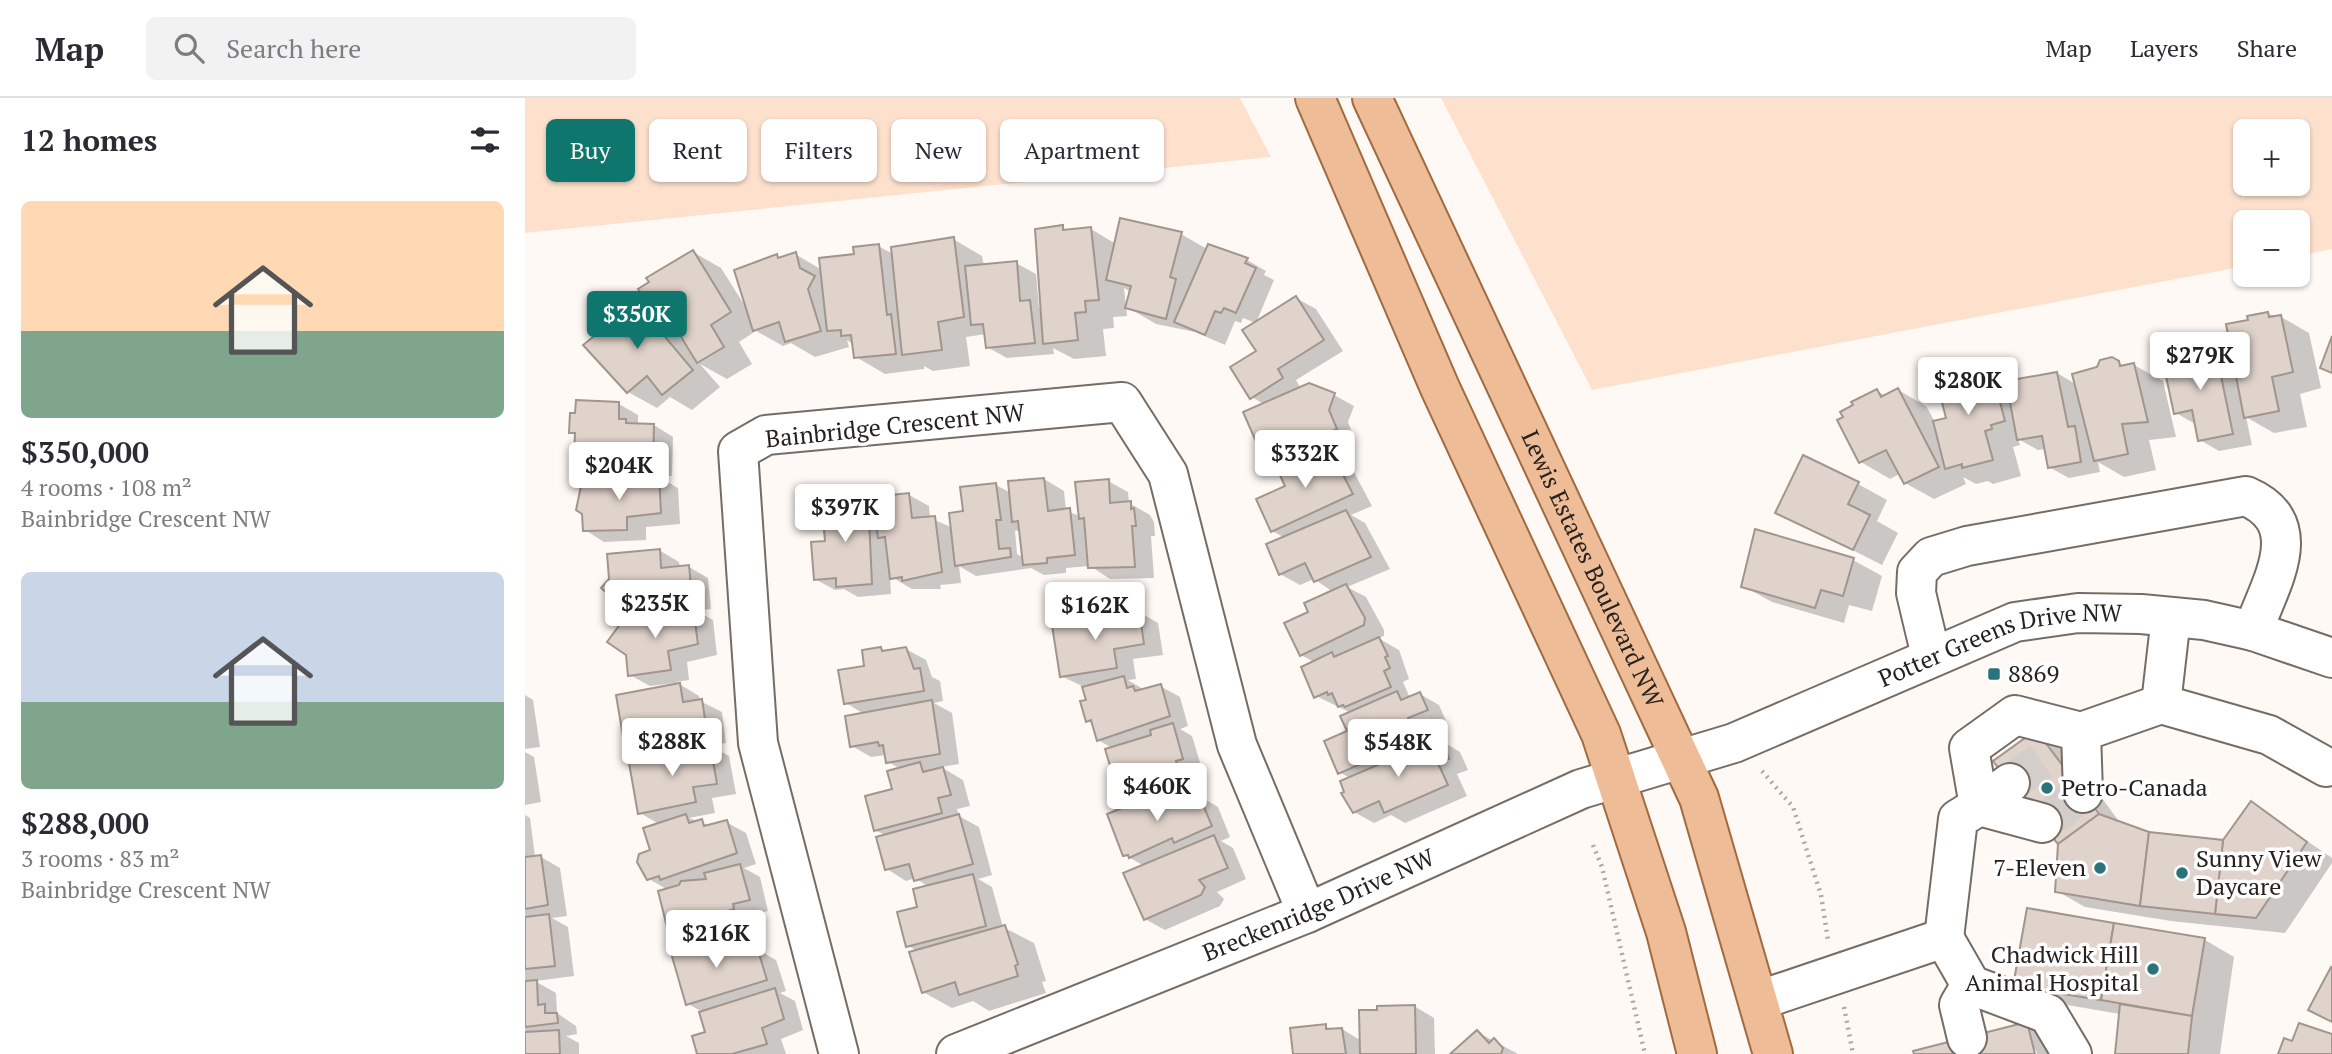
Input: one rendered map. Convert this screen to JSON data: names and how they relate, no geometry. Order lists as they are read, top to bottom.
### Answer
{
  "streets": {
    "main road": ["Lewis Estates Boulevard NW"],
    "street": ["Bainbridge Crescent NW", "Potter Greens Drive NW", "Breckenridge Drive NW"]
  },
  "crossings": [
    ["Bainbridge Crescent NW", "Breckenridge Drive NW"],
    ["Lewis Estates Boulevard NW", "Potter Greens Drive NW"],
    ["Lewis Estates Boulevard NW", "Breckenridge Drive NW"],
    ["Potter Greens Drive NW", "Breckenridge Drive NW"]
  ],
  "places": {
    "transit": ["8869"],
    "other": [
      "Petro-Canada",
      "7-Eleven",
      "Sunny View Daycare",
      "Chadwick Hill Animal Hospital"
    ]
  },
  "page": {
    "header": "Map",
    "search": "Search here",
    "nav": ["Map", "Layers", "Share"],
    "heading": "12 homes",
    "map_buttons": ["+", "−"],
    "chip": [
      "Buy",
      "Rent",
      "Filters",
      "New",
      "Apartment"
    ],
    "list": [
      {
        "name": "$350,000",
        "note": "4 rooms · 108 m² · Bainbridge Crescent NW"
      },
      {
        "name": "$288,000",
        "note": "3 rooms · 83 m² · Bainbridge Crescent NW"
      }
    ],
    "price": [
      "$350K",
      "$279K",
      "$280K",
      "$332K",
      "$204K",
      "$397K",
      "$235K",
      "$162K",
      "$288K",
      "$548K",
      "$460K",
      "$216K"
    ]
  }
}
